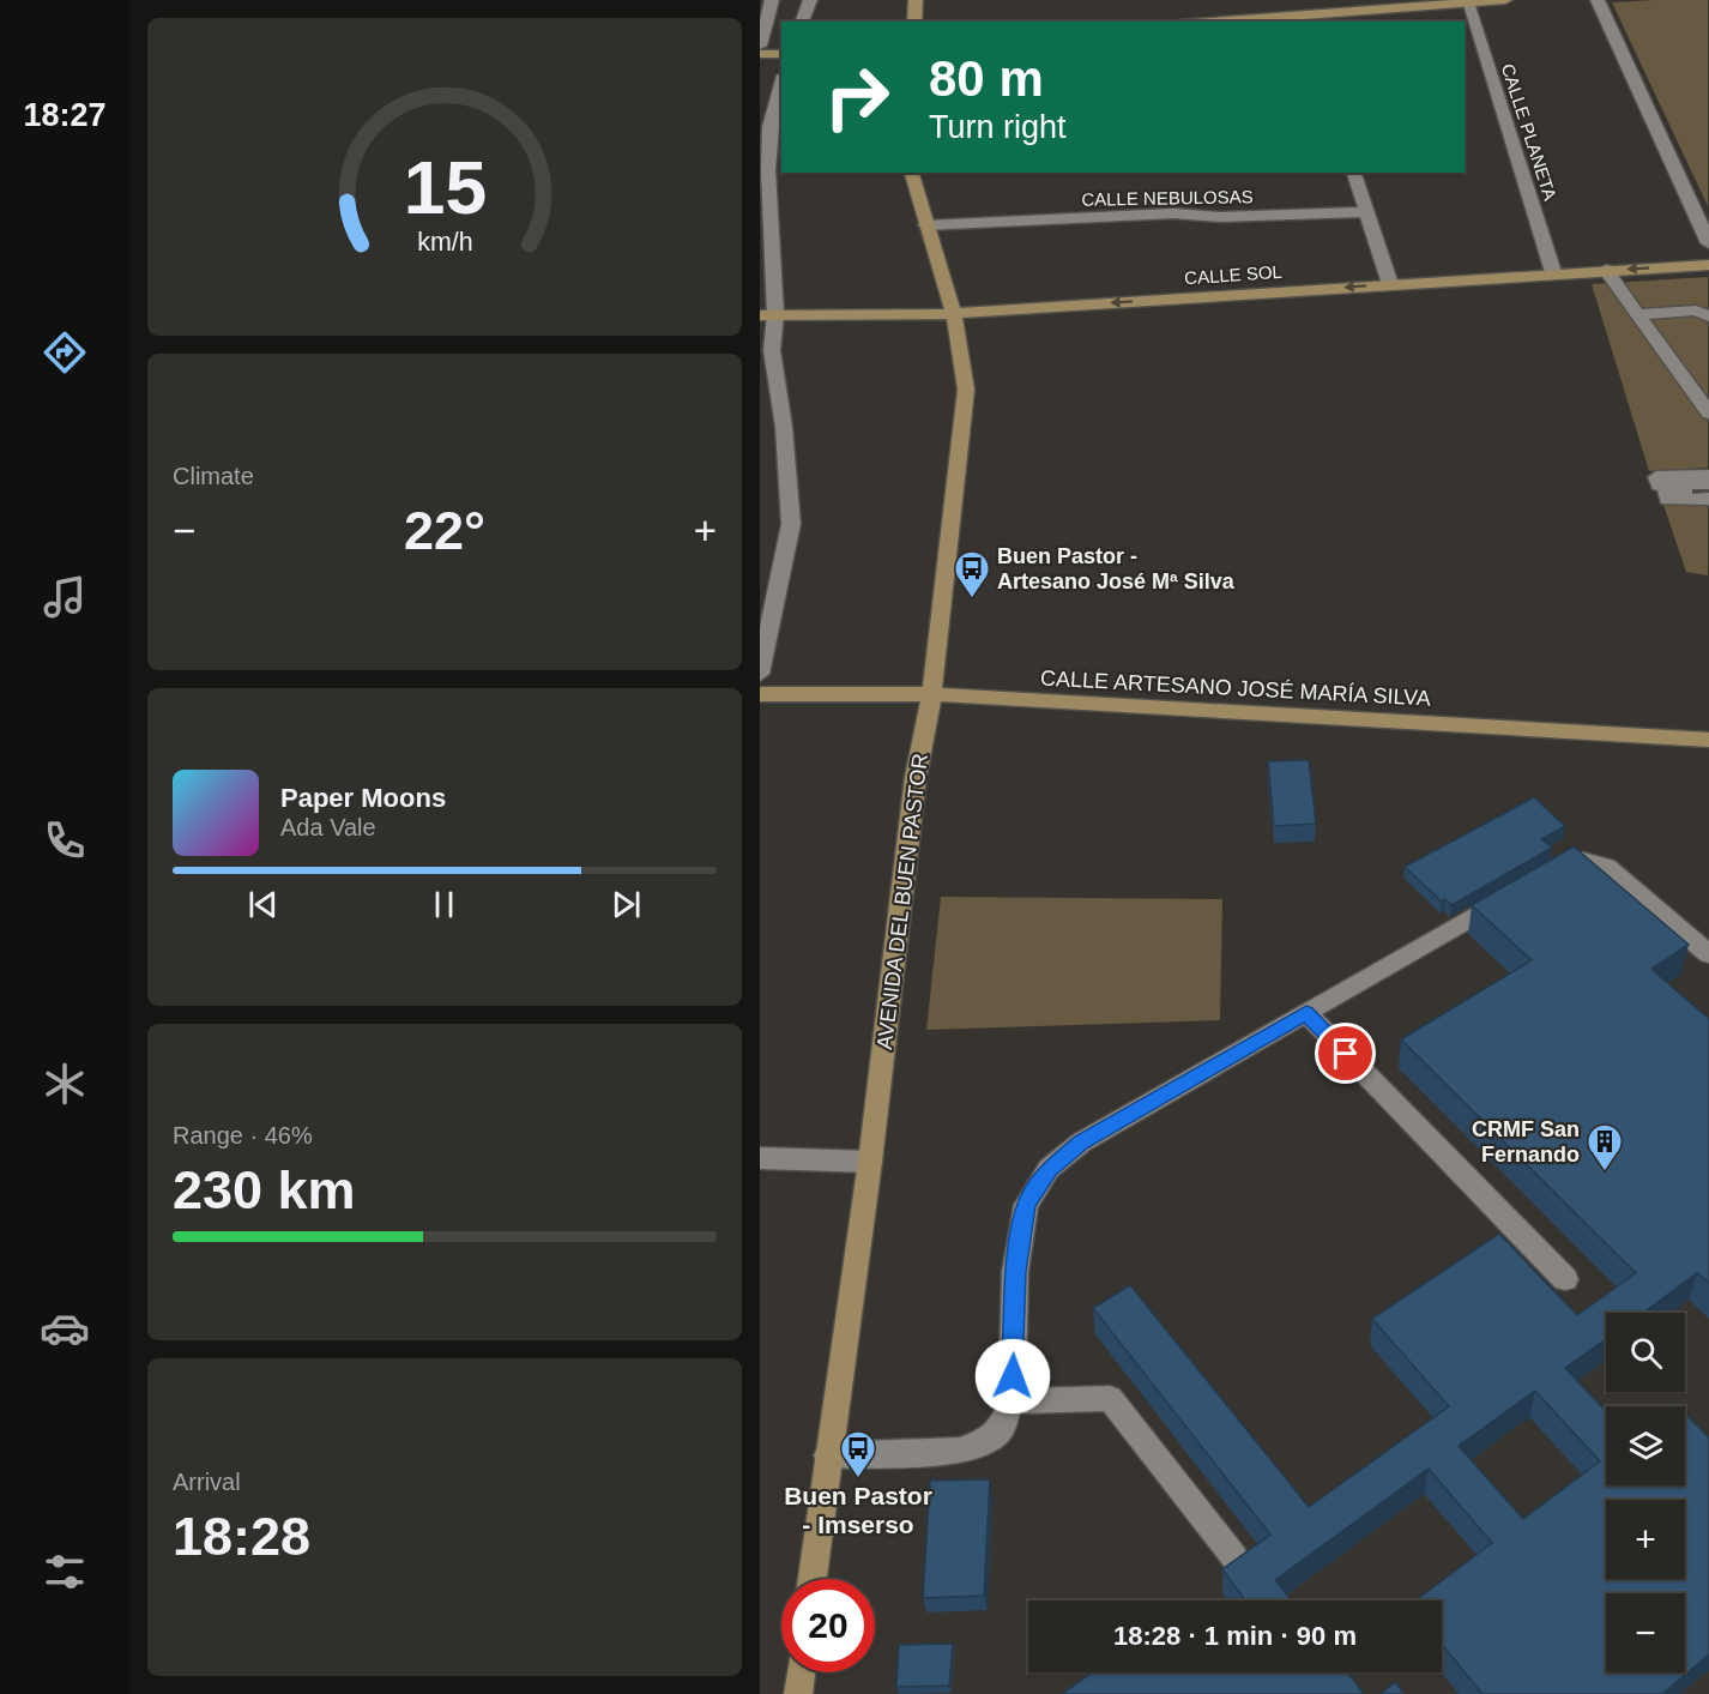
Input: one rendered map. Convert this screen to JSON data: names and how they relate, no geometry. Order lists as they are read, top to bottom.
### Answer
{
  "streets": {
    "street": [
      "CALLE PLANETA",
      "CALLE NEBULOSAS",
      "CALLE SOL",
      "CALLE ARTESANO JOSÉ MARÍA SILVA",
      "AVENIDA DEL BUEN PASTOR"
    ]
  },
  "crossings": [
    ["CALLE PLANETA", "CALLE SOL"],
    ["CALLE NEBULOSAS", "AVENIDA DEL BUEN PASTOR"],
    ["CALLE SOL", "AVENIDA DEL BUEN PASTOR"],
    ["CALLE ARTESANO JOSÉ MARÍA SILVA", "AVENIDA DEL BUEN PASTOR"]
  ],
  "one_way": ["CALLE SOL"],
  "places": {
    "bus stop": ["Buen Pastor - Artesano José Mª Silva", "Buen Pastor - Imserso"],
    "building": ["CRMF San Fernando"]
  },
  "page": {
    "tabs": "18:27",
    "turn": ["80 m", "Turn right"],
    "tile": [
      "Climate",
      ["Range · 46%", "230 km"],
      ["Arrival", "18:28"]
    ],
    "heat": ["−", "22°", "+"],
    "song": ["Paper Moons", "Ada Vale"],
    "map_buttons": ["+", "−"],
    "limit": "20",
    "trip": "18:28 · 1 min · 90 m",
    "gauge": ["15", "km/h"]
  }
}
